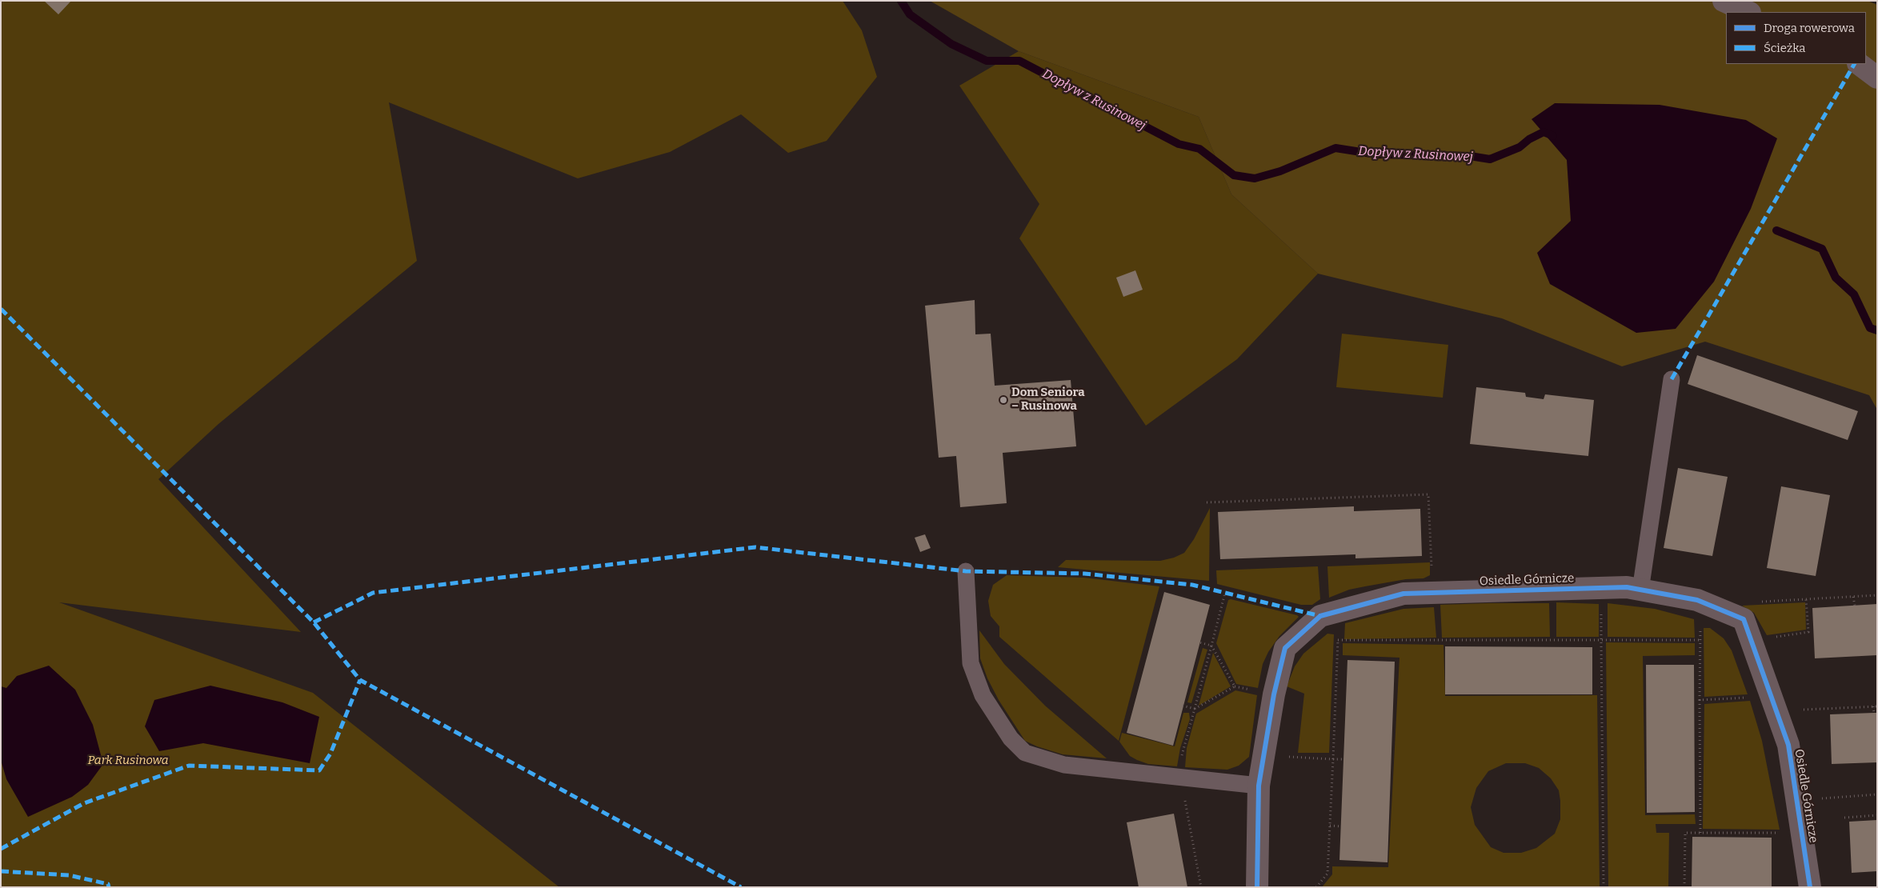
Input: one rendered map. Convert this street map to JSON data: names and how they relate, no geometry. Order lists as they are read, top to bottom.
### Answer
{
  "streets": {
    "street": ["Osiedle Górnicze"]
  },
  "water": ["Dopływ z Rusinowej"],
  "parks": ["Park Rusinowa"],
  "places": ["Dom Seniora – Rusinowa"],
  "legend": ["Droga rowerowa", "Ścieżka"]
}
